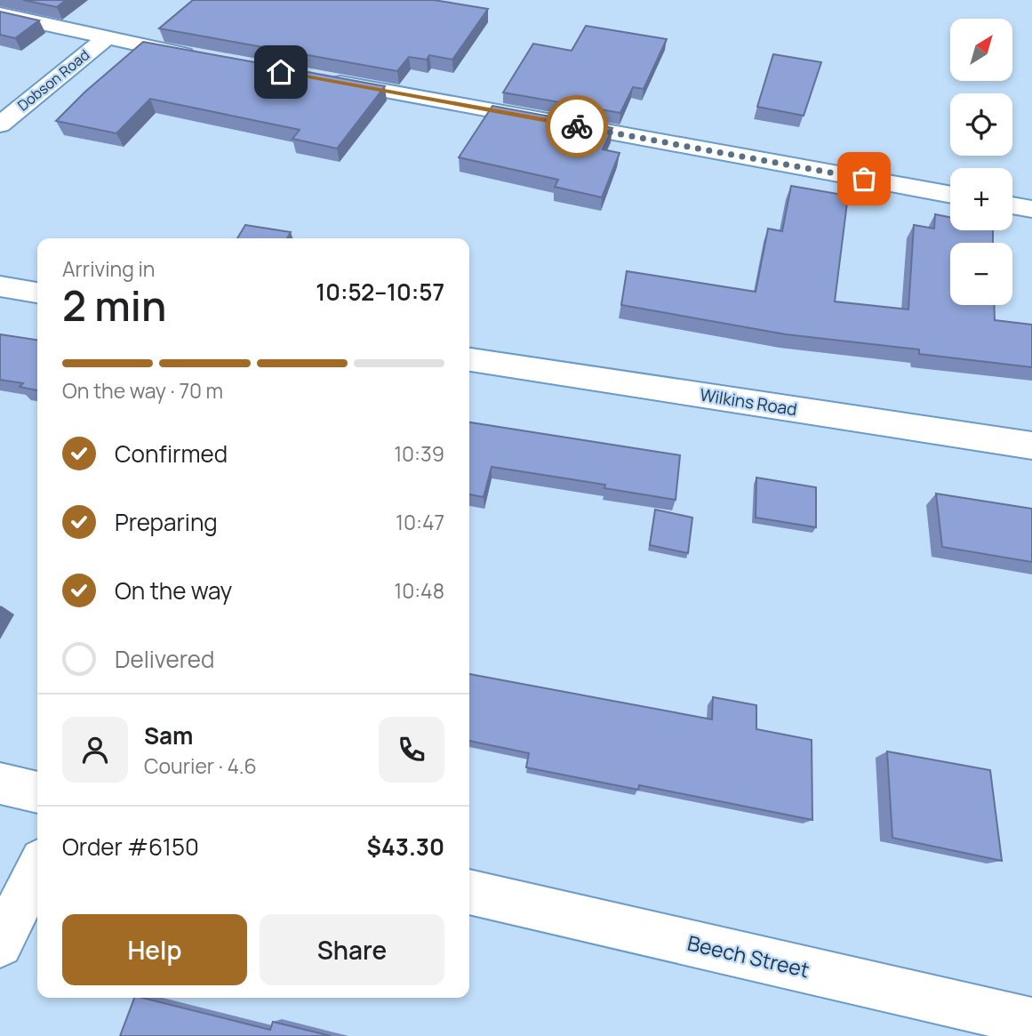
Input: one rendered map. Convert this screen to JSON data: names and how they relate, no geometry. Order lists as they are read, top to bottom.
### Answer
{
  "streets": {
    "street": ["Dobson Road", "Wilkins Road", "Beech Street"]
  },
  "north": "top right",
  "page": {
    "map_buttons": ["+", "−"],
    "heading": ["2 min", "Arriving in", "10:52–10:57"],
    "panel": [
      "Sam",
      "Courier · 4.6",
      "Order #6150",
      "$43.30"
    ],
    "bar": "On the way · 70 m",
    "list": [
      ["Confirmed", "10:39"],
      ["Preparing", "10:47"],
      ["On the way", "10:48"],
      "Delivered"
    ],
    "buttons": ["Help", "Share"]
  }
}
